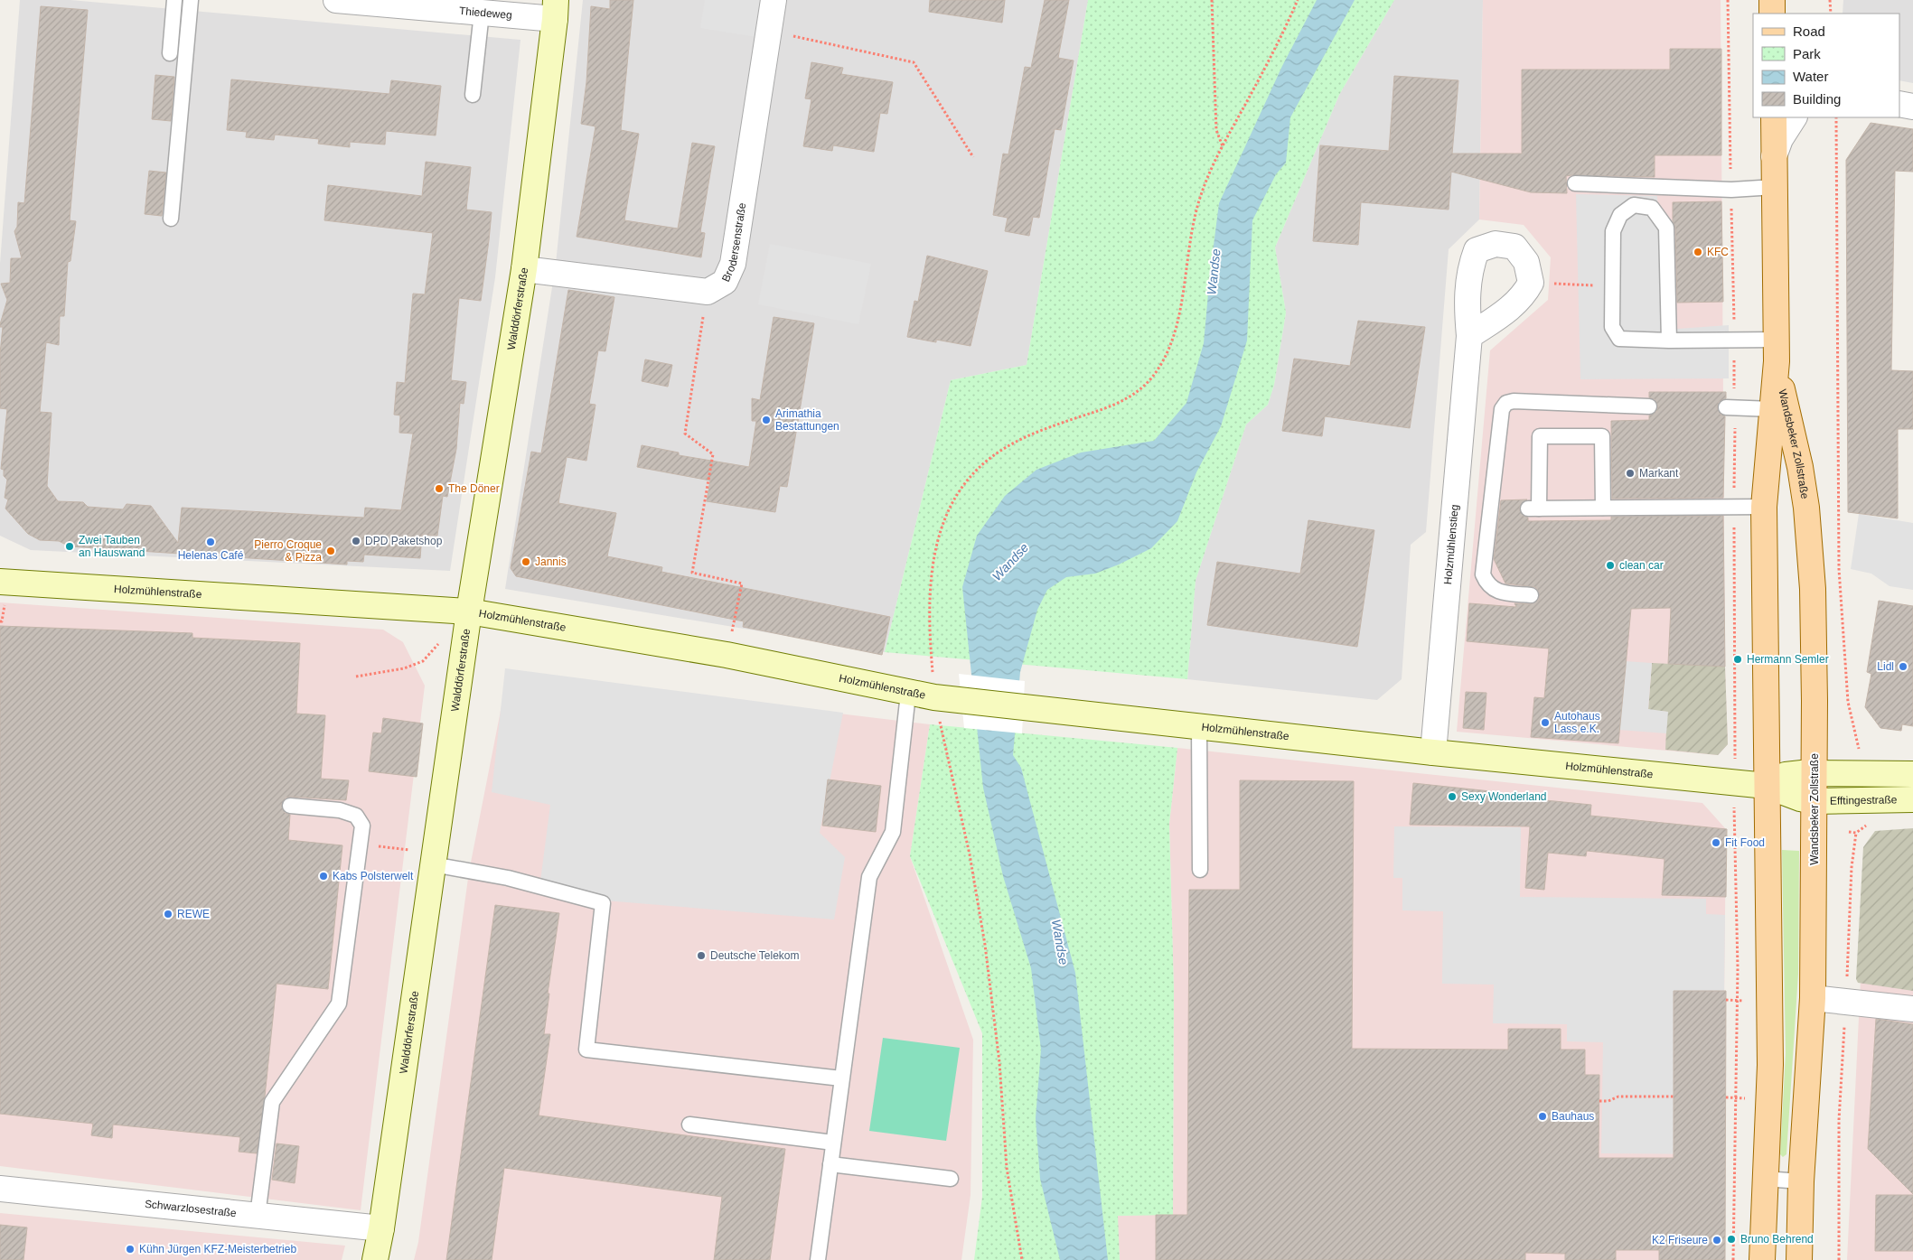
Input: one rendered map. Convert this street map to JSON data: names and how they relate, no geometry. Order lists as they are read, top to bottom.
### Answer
{
  "streets": {
    "main road": ["Wandsbeker Zollstraße"],
    "street": [
      "Thiedeweg",
      "Brodersenstraße",
      "Walddörferstraße",
      "Holzmühlenstieg",
      "Holzmühlenstraße",
      "Efftingestraße",
      "Schwarzlosestraße"
    ]
  },
  "crossings": [
    ["Thiedeweg", "Walddörferstraße"],
    ["Brodersenstraße", "Walddörferstraße"],
    ["Walddörferstraße", "Holzmühlenstraße"],
    ["Walddörferstraße", "Schwarzlosestraße"],
    ["Wandsbeker Zollstraße", "Holzmühlenstraße"],
    ["Wandsbeker Zollstraße", "Efftingestraße"],
    ["Holzmühlenstieg", "Holzmühlenstraße"],
    ["Holzmühlenstraße", "Efftingestraße"]
  ],
  "water": ["Wandse"],
  "places": [
    "KFC",
    "Arimathia Bestattungen",
    "Markant",
    "The Döner",
    "DPD Paketshop",
    "Helenas Café",
    "Zwei Tauben an Hauswand",
    "Pierro Croque & Pizza",
    "Jannis",
    "clean car",
    "Hermann Semler",
    "Lidl",
    "Autohaus Lass e.K.",
    "Sexy Wonderland",
    "Fit Food",
    "Kabs Polsterwelt",
    "REWE",
    "Deutsche Telekom",
    "Bauhaus",
    "Bruno Behrend",
    "K2 Friseure",
    "Kühn Jürgen KFZ-Meisterbetrieb"
  ],
  "legend": [
    "Road",
    "Park",
    "Water",
    "Building"
  ]
}
